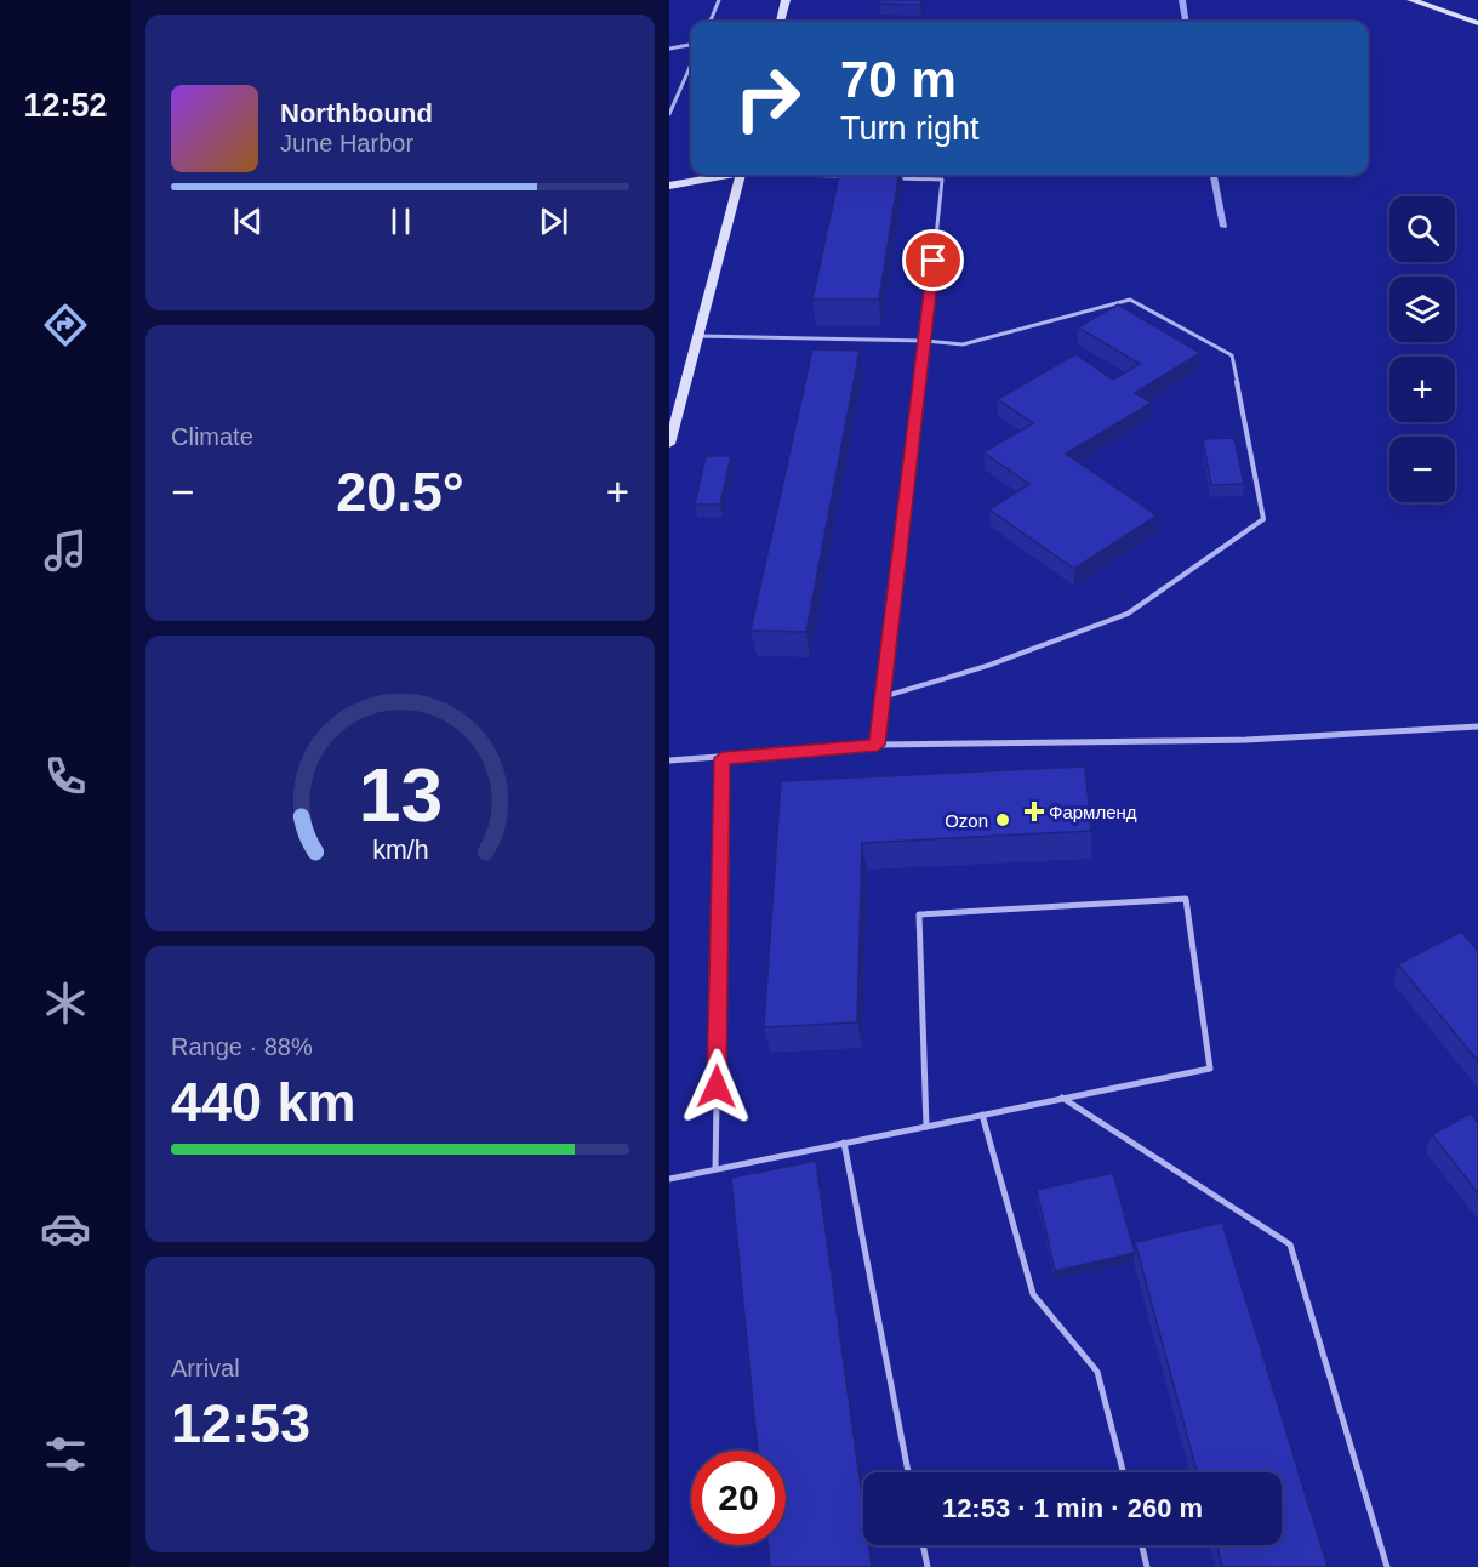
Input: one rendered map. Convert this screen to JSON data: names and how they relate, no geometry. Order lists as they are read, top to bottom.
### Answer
{
  "places": {
    "health": ["Фармленд"],
    "other": ["Ozon"]
  },
  "page": {
    "tabs": "12:52",
    "turn": ["70 m", "Turn right"],
    "song": ["Northbound", "June Harbor"],
    "map_buttons": ["+", "−"],
    "tile": [
      "Climate",
      ["Range · 88%", "440 km"],
      ["Arrival", "12:53"]
    ],
    "heat": ["−", "20.5°", "+"],
    "limit": "20",
    "trip": "12:53 · 1 min · 260 m",
    "gauge": ["13", "km/h"]
  }
}
